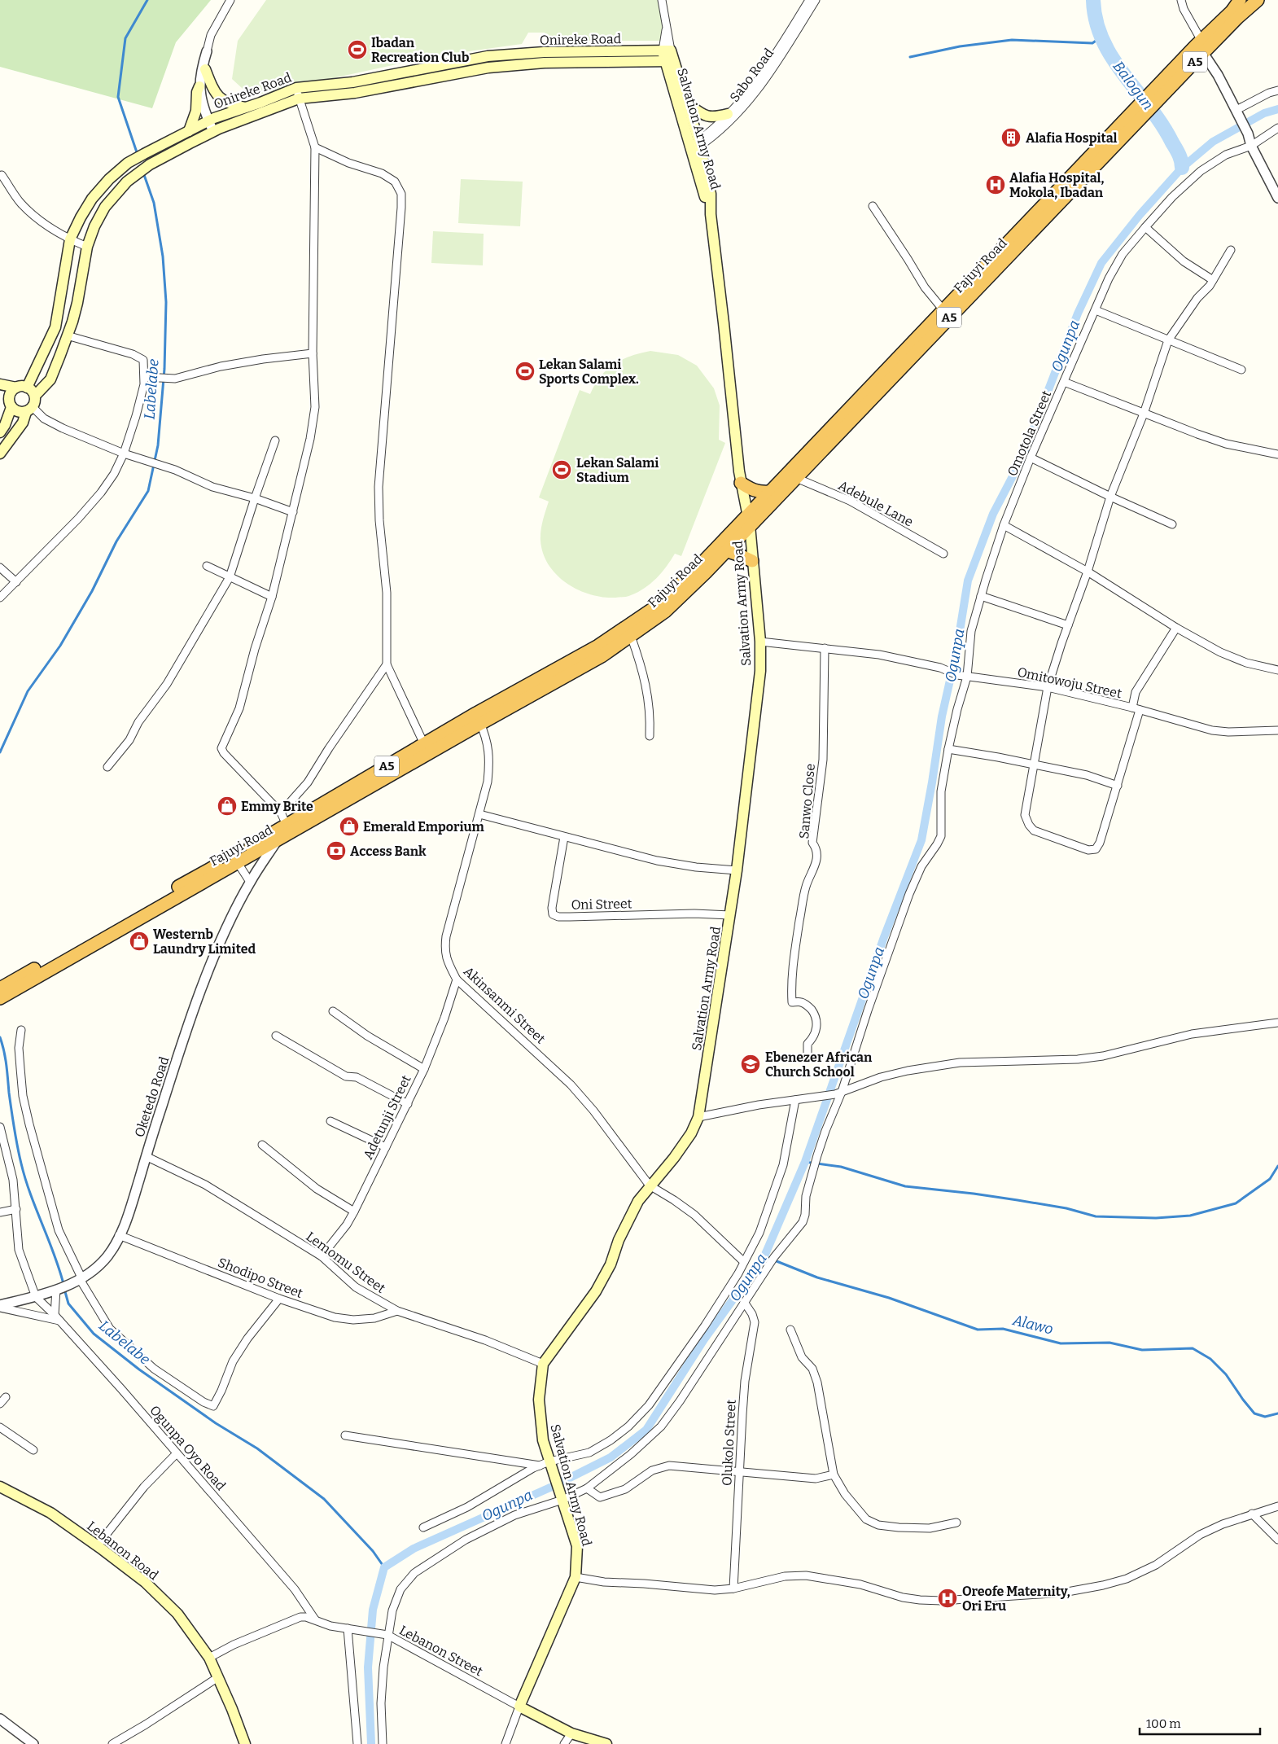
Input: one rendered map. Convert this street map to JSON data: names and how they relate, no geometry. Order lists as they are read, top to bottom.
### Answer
{
  "streets": {
    "highway": ["A5", "Fajuyi Road"],
    "main road": ["Onireke Road", "Salvation Army Road", "Lebanon Road"],
    "street": [
      "Sabo Road",
      "Omotola Street",
      "Adebule Lane",
      "Omitowoju Street",
      "Sanwo Close",
      "Oni Street",
      "Akinsanmi Street",
      "Oketedo Road",
      "Adetunji Street",
      "Lemomu Street",
      "Shodipo Street",
      "Olukolo Street",
      "Ogunpa Oyo Road",
      "Lebanon Street"
    ]
  },
  "crossings": [
    ["Onireke Road", "Salvation Army Road"],
    ["A5", "Fajuyi Road"],
    ["Sabo Road", "Salvation Army Road"],
    ["Salvation Army Road", "Fajuyi Road"],
    ["Salvation Army Road", "Omotola Street"],
    ["Salvation Army Road", "Omitowoju Street"],
    ["Salvation Army Road", "Oni Street"],
    ["Salvation Army Road", "Akinsanmi Street"],
    ["Salvation Army Road", "Lemomu Street"],
    ["Salvation Army Road", "Lebanon Street"],
    ["Fajuyi Road", "Adebule Lane"],
    ["Fajuyi Road", "Akinsanmi Street"],
    ["Fajuyi Road", "Oketedo Road"],
    ["Omotola Street", "Omitowoju Street"],
    ["Omotola Street", "Olukolo Street"],
    ["Omotola Street", "Lebanon Street"],
    ["Omitowoju Street", "Sanwo Close"],
    ["Akinsanmi Street", "Adetunji Street"],
    ["Oketedo Road", "Lemomu Street"],
    ["Oketedo Road", "Shodipo Street"],
    ["Oketedo Road", "Ogunpa Oyo Road"],
    ["Adetunji Street", "Lemomu Street"],
    ["Lemomu Street", "Shodipo Street"],
    ["Ogunpa Oyo Road", "Lebanon Street"]
  ],
  "water": [
    "Balogun",
    "Ogunpa",
    "Labelabe",
    "Alawo"
  ],
  "places": {
    "sports": ["Ibadan Recreation Club", "Lekan Salami Sports Complex.", "Lekan Salami Stadium"],
    "building": ["Alafia Hospital"],
    "hospital": ["Alafia Hospital, Mokola, Ibadan", "Oreofe Maternity, Ori Eru"],
    "shop": ["Emmy Brite", "Emerald Emporium", "Westernb Laundry Limited"],
    "bank": ["Access Bank"],
    "school or university": ["Ebenezer African Church School"]
  },
  "scale_bar": "100 m"
}
